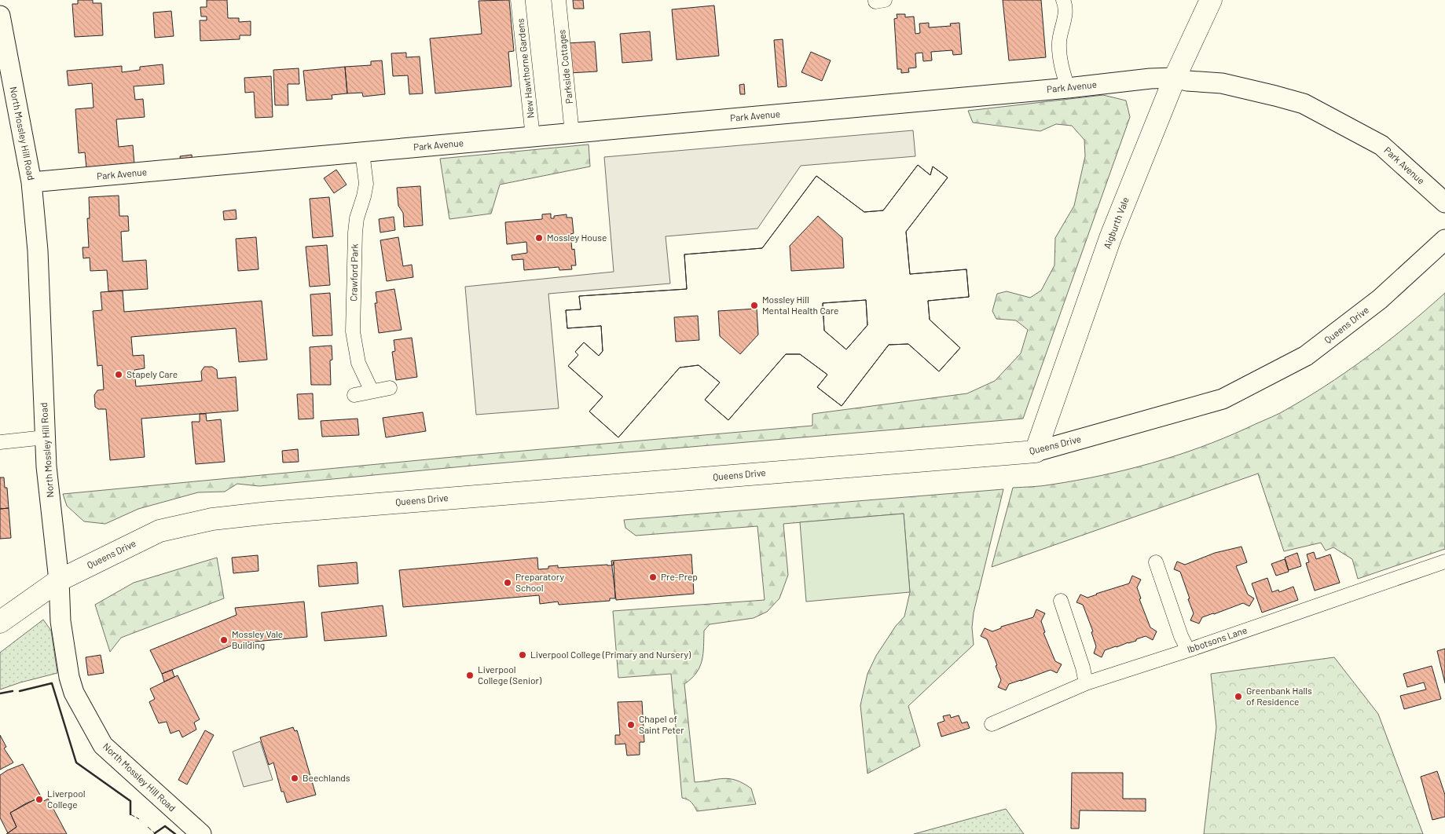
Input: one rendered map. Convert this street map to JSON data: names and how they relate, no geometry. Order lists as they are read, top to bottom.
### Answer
{
  "streets": {
    "main road": ["Aigburth Vale", "Queens Drive"],
    "street": [
      "Parkside Cottages",
      "New Hawthorne Gardens",
      "Park Avenue",
      "North Mossley Hill Road",
      "Crawford Park",
      "Ibbotsons Lane"
    ]
  },
  "crossings": [
    ["Parkside Cottages", "Park Avenue"],
    ["New Hawthorne Gardens", "Park Avenue"],
    ["Park Avenue", "North Mossley Hill Road"],
    ["Park Avenue", "Aigburth Vale"],
    ["Park Avenue", "Crawford Park"],
    ["North Mossley Hill Road", "Queens Drive"],
    ["Aigburth Vale", "Queens Drive"]
  ],
  "places": [
    "Mossley House",
    "Mossley Hill Mental Health Care",
    "Stapely Care",
    "Pre-Prep",
    "Preparatory School",
    "Mossley Vale Building",
    "Liverpool College (Primary and Nursery)",
    "Liverpool College (Senior)",
    "Greenbank Halls of Residence",
    "Chapel of Saint Peter",
    "Beechlands",
    "Liverpool College"
  ]
}
